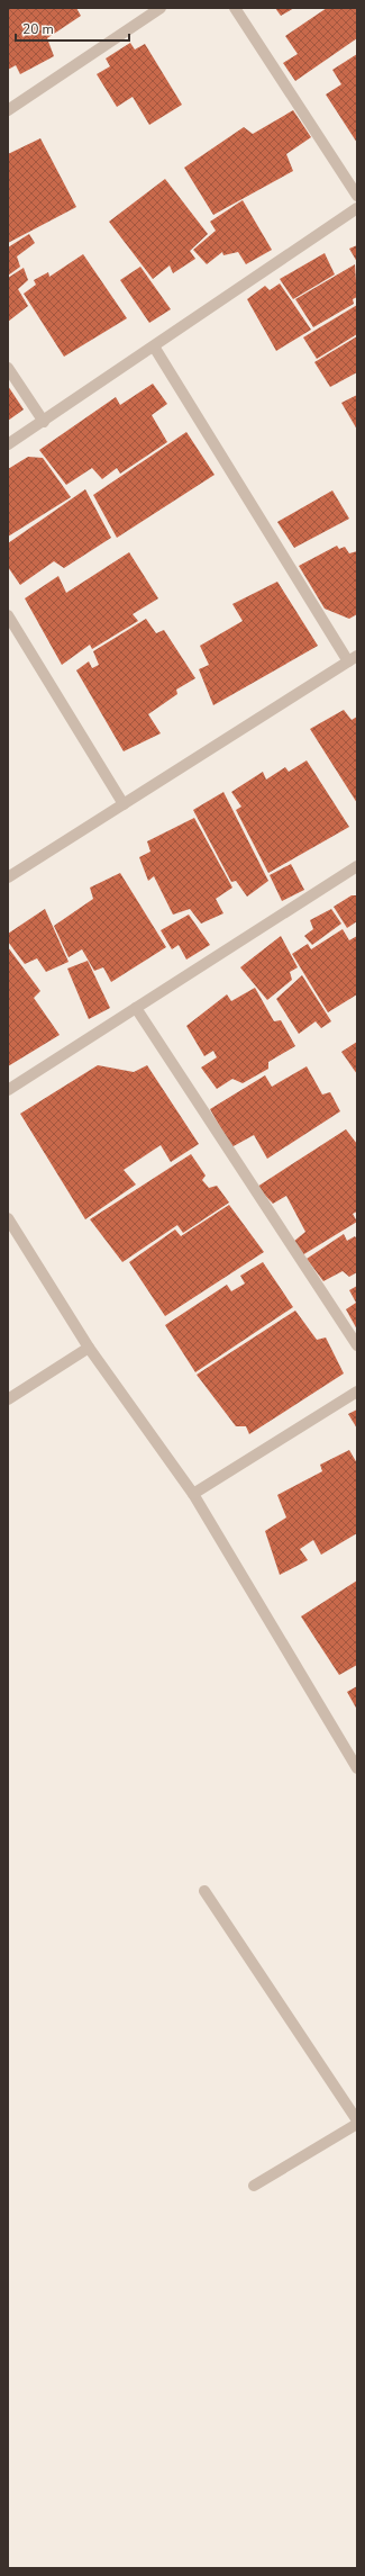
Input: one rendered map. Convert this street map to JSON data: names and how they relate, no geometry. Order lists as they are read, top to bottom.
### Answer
{
  "scale_bar": "20 m"
}
